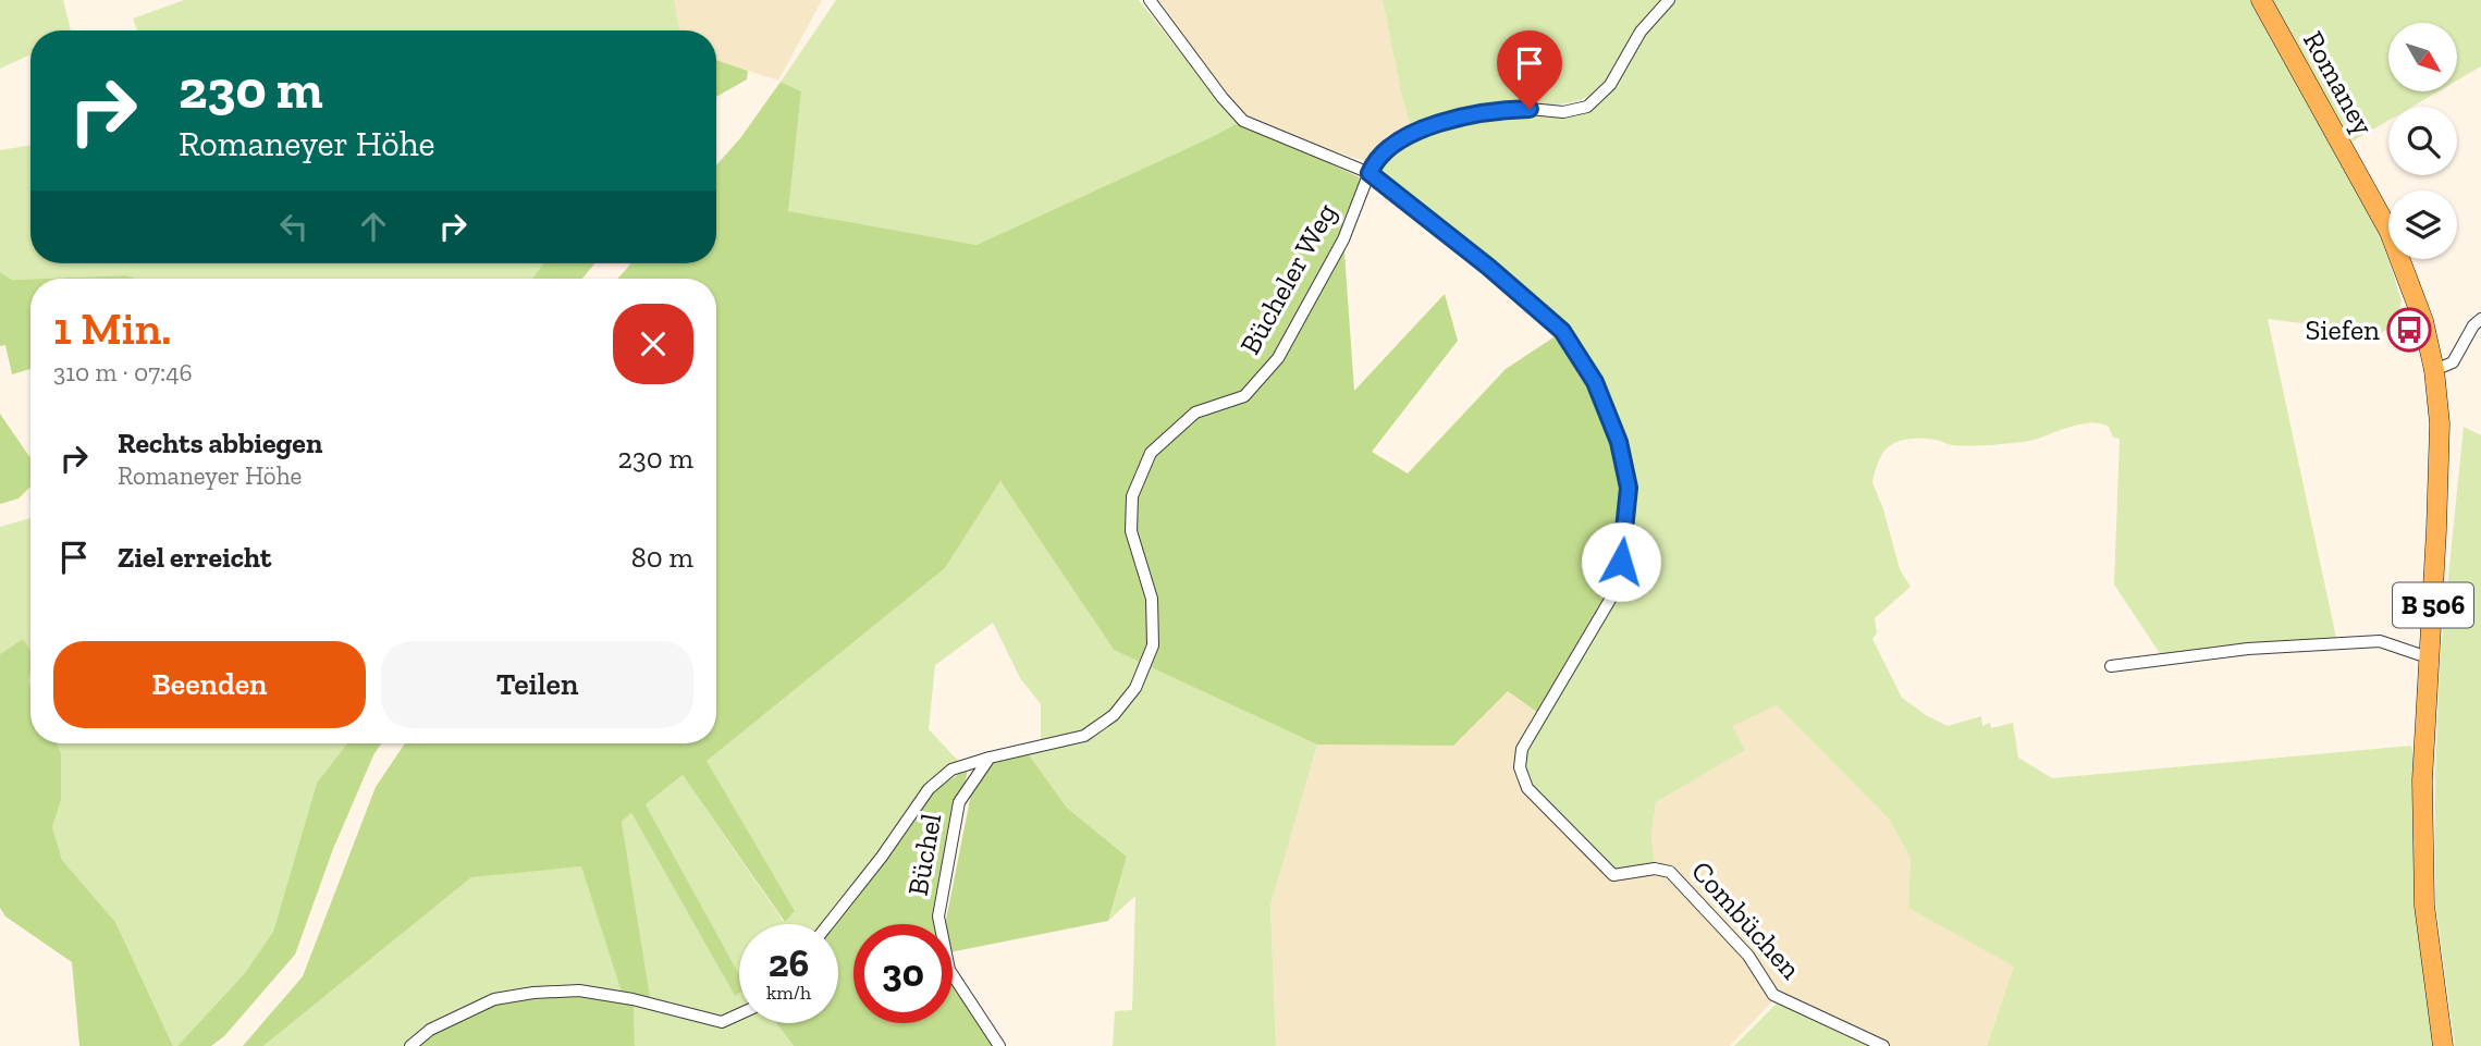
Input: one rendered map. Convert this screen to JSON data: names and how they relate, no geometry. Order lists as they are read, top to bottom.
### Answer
{
  "streets": {
    "main road": ["Romaney", "B 506"],
    "street": ["Bücheler Weg", "Büchel", "Combüchen"]
  },
  "crossings": [
    ["Romaney", "B 506"],
    ["Bücheler Weg", "Büchel"],
    ["Bücheler Weg", "Combüchen"]
  ],
  "places": {
    "bus stop": ["Siefen"]
  },
  "north": "bottom right",
  "page": {
    "turn": ["230 m", "Romaneyer Höhe"],
    "heading": ["1 Min.", "310 m · 07:46"],
    "list": [
      {
        "name": "Rechts abbiegen",
        "note": "Romaneyer Höhe",
        "value": "230 m"
      },
      {
        "name": "Ziel erreicht",
        "value": "80 m"
      }
    ],
    "buttons": ["Beenden", "Teilen"],
    "speed": "26 km/h",
    "limit": "30"
  }
}
